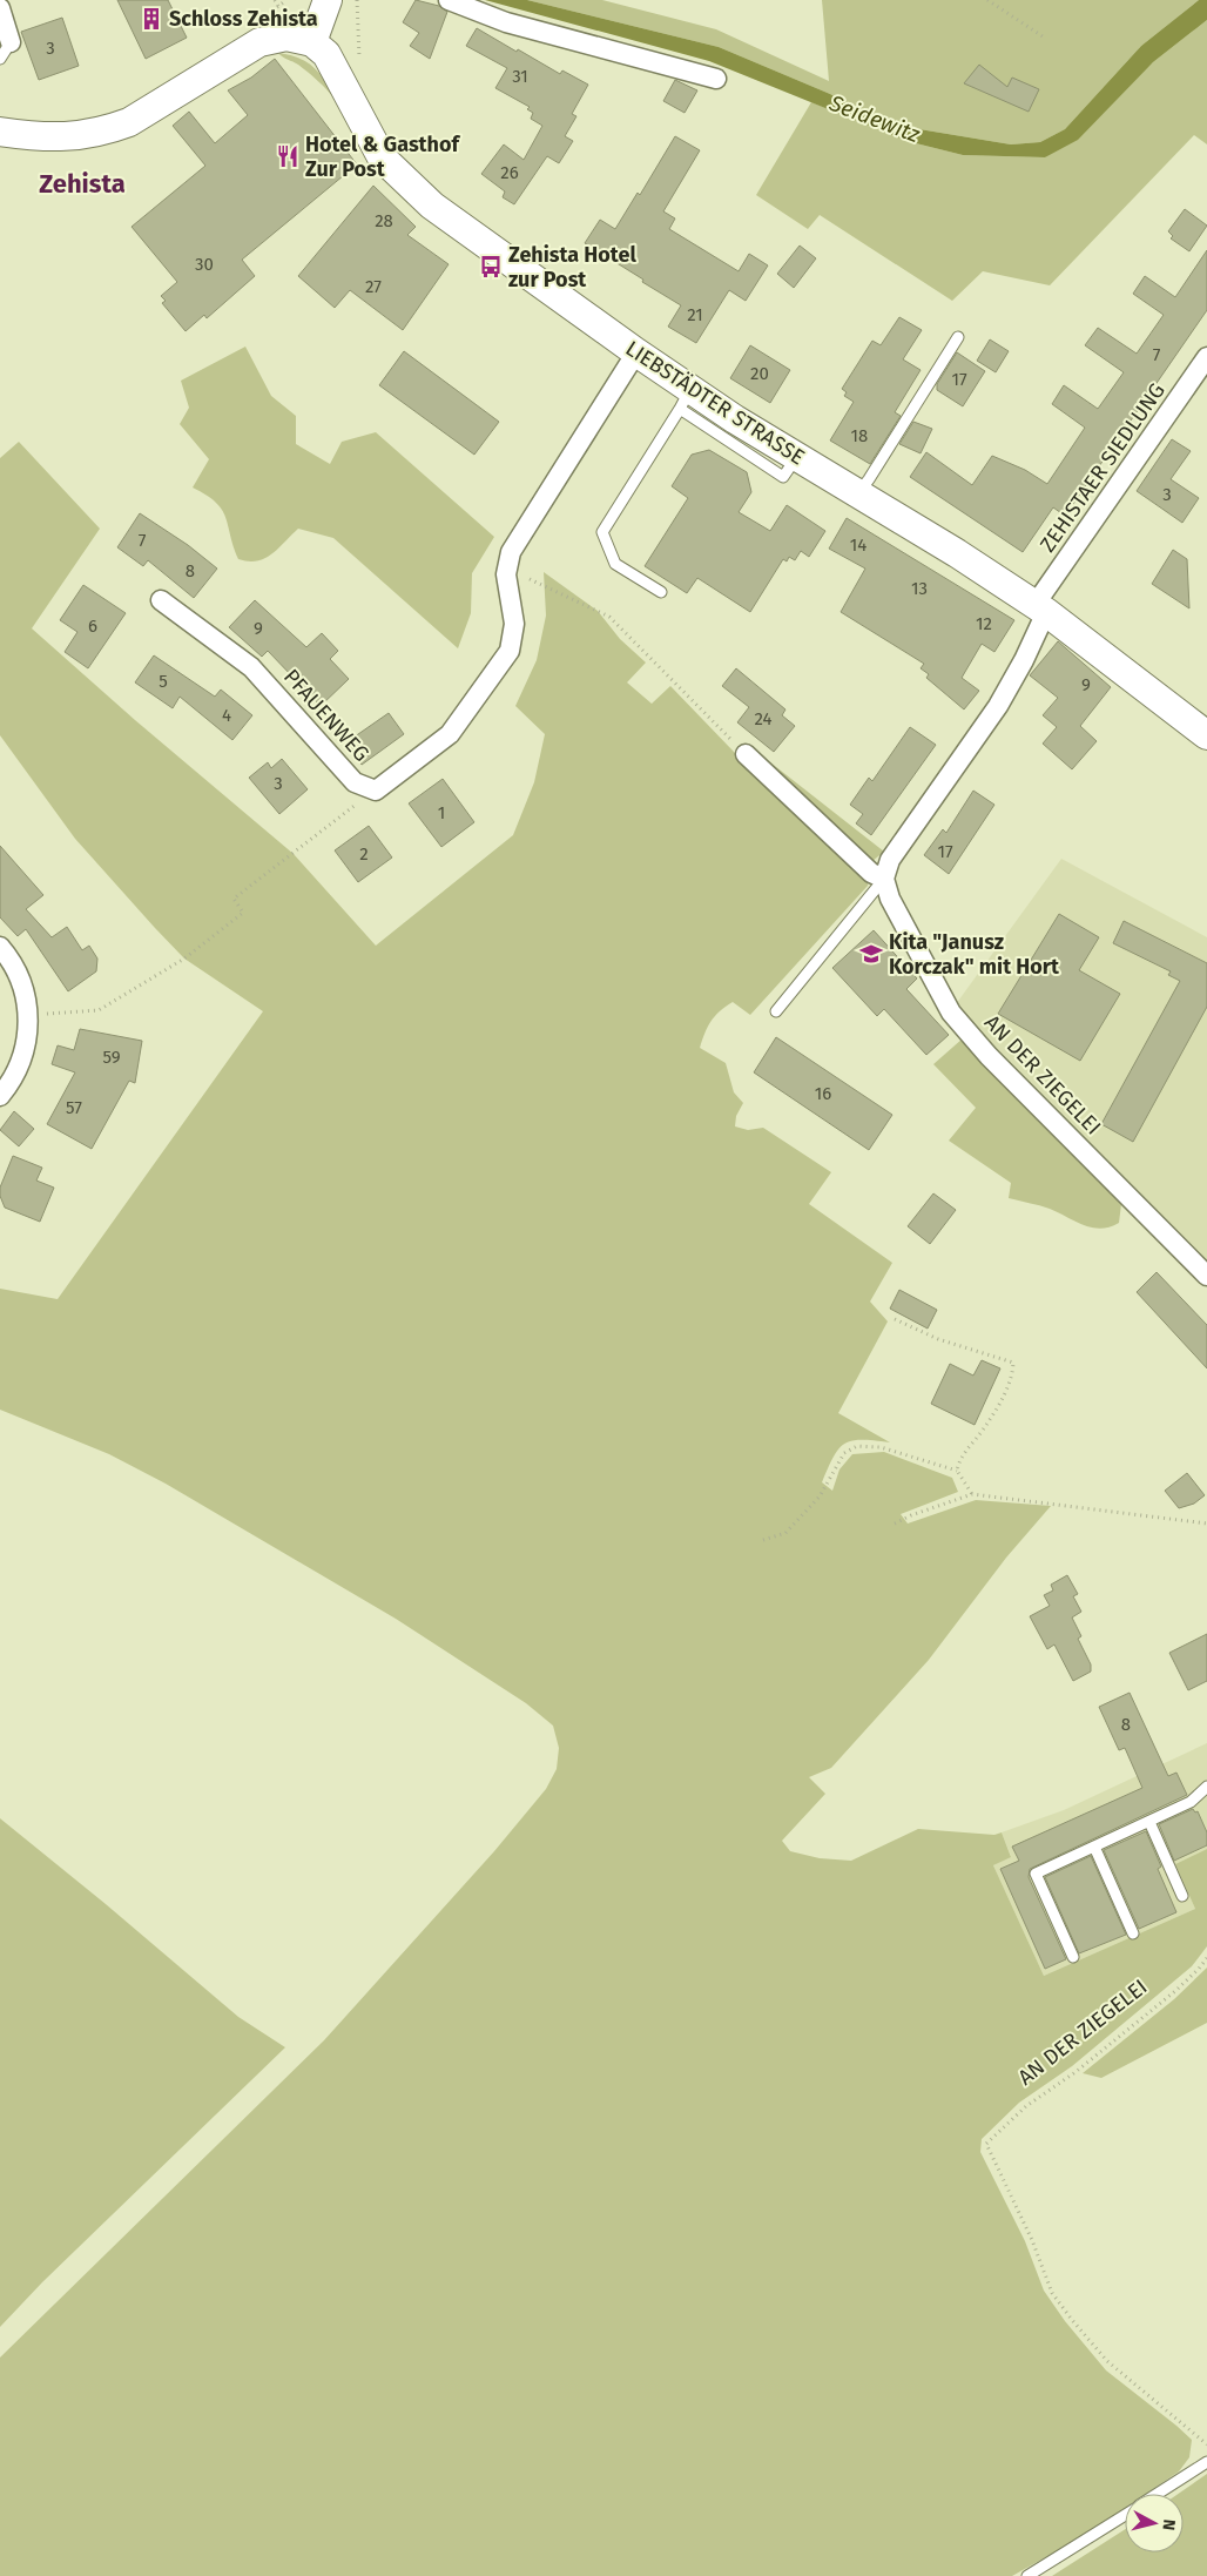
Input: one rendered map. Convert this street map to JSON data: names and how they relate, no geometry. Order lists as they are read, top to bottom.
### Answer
{
  "streets": {
    "main road": ["LIEBSTÄDTER STRASSE"],
    "street": ["ZEHISTAER SIEDLUNG", "PFAUENWEG", "AN DER ZIEGELEI"]
  },
  "crossings": [
    ["LIEBSTÄDTER STRASSE", "ZEHISTAER SIEDLUNG"]
  ],
  "districts": ["Zehista"],
  "water": ["Seidewitz"],
  "places": {
    "building": ["Schloss Zehista"],
    "restaurant": ["Hotel & Gasthof Zur Post"],
    "bus stop": ["Zehista Hotel zur Post"],
    "school or university": ["Kita \"Janusz Korczak\" mit Hort"]
  },
  "house_numbers": [
    "3",
    "31",
    "26",
    "28",
    "30",
    "27",
    "21",
    "7",
    "20",
    "17",
    "18",
    "3",
    "7",
    "14",
    "8",
    "13",
    "12",
    "6",
    "9",
    "5",
    "9",
    "4",
    "24",
    "3",
    "1",
    "17",
    "2",
    "59",
    "16",
    "57",
    "8"
  ],
  "north": "right"
}
